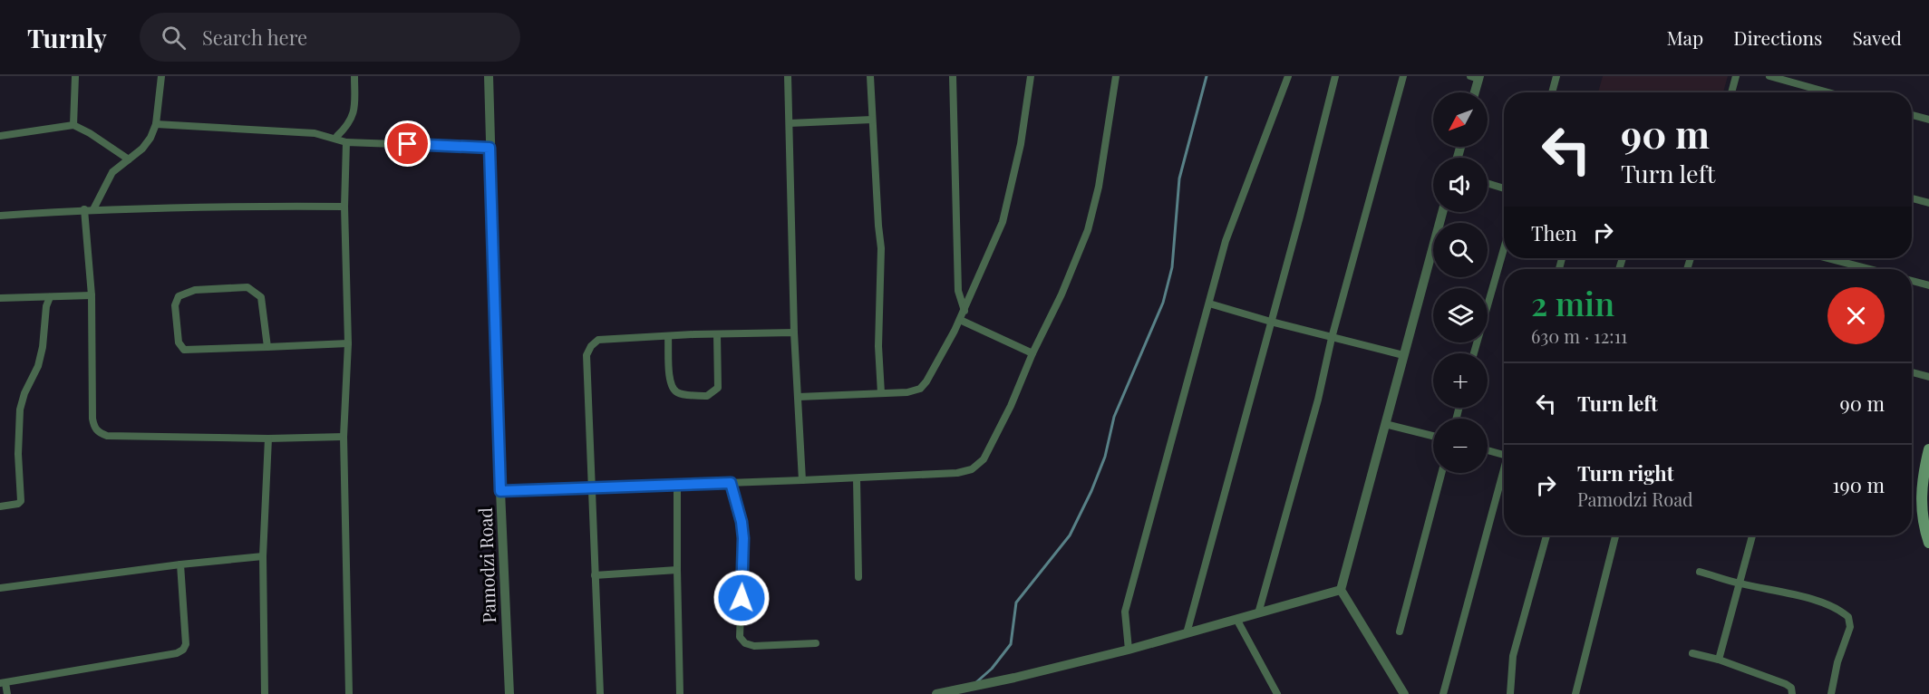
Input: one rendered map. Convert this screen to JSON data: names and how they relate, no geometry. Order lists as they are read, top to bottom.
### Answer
{
  "streets": {
    "street": ["Pamodzi Road"]
  },
  "north": "bottom left",
  "page": {
    "header": "Turnly",
    "search": "Search here",
    "nav": ["Map", "Directions", "Saved"],
    "map_buttons": ["+", "−"],
    "turn": ["90 m", "Turn left"],
    "then": "Then",
    "heading": ["2 min", "630 m · 12:11"],
    "list": [
      {
        "name": "Turn left",
        "value": "90 m"
      },
      {
        "name": "Turn right",
        "note": "Pamodzi Road",
        "value": "190 m"
      }
    ]
  }
}
